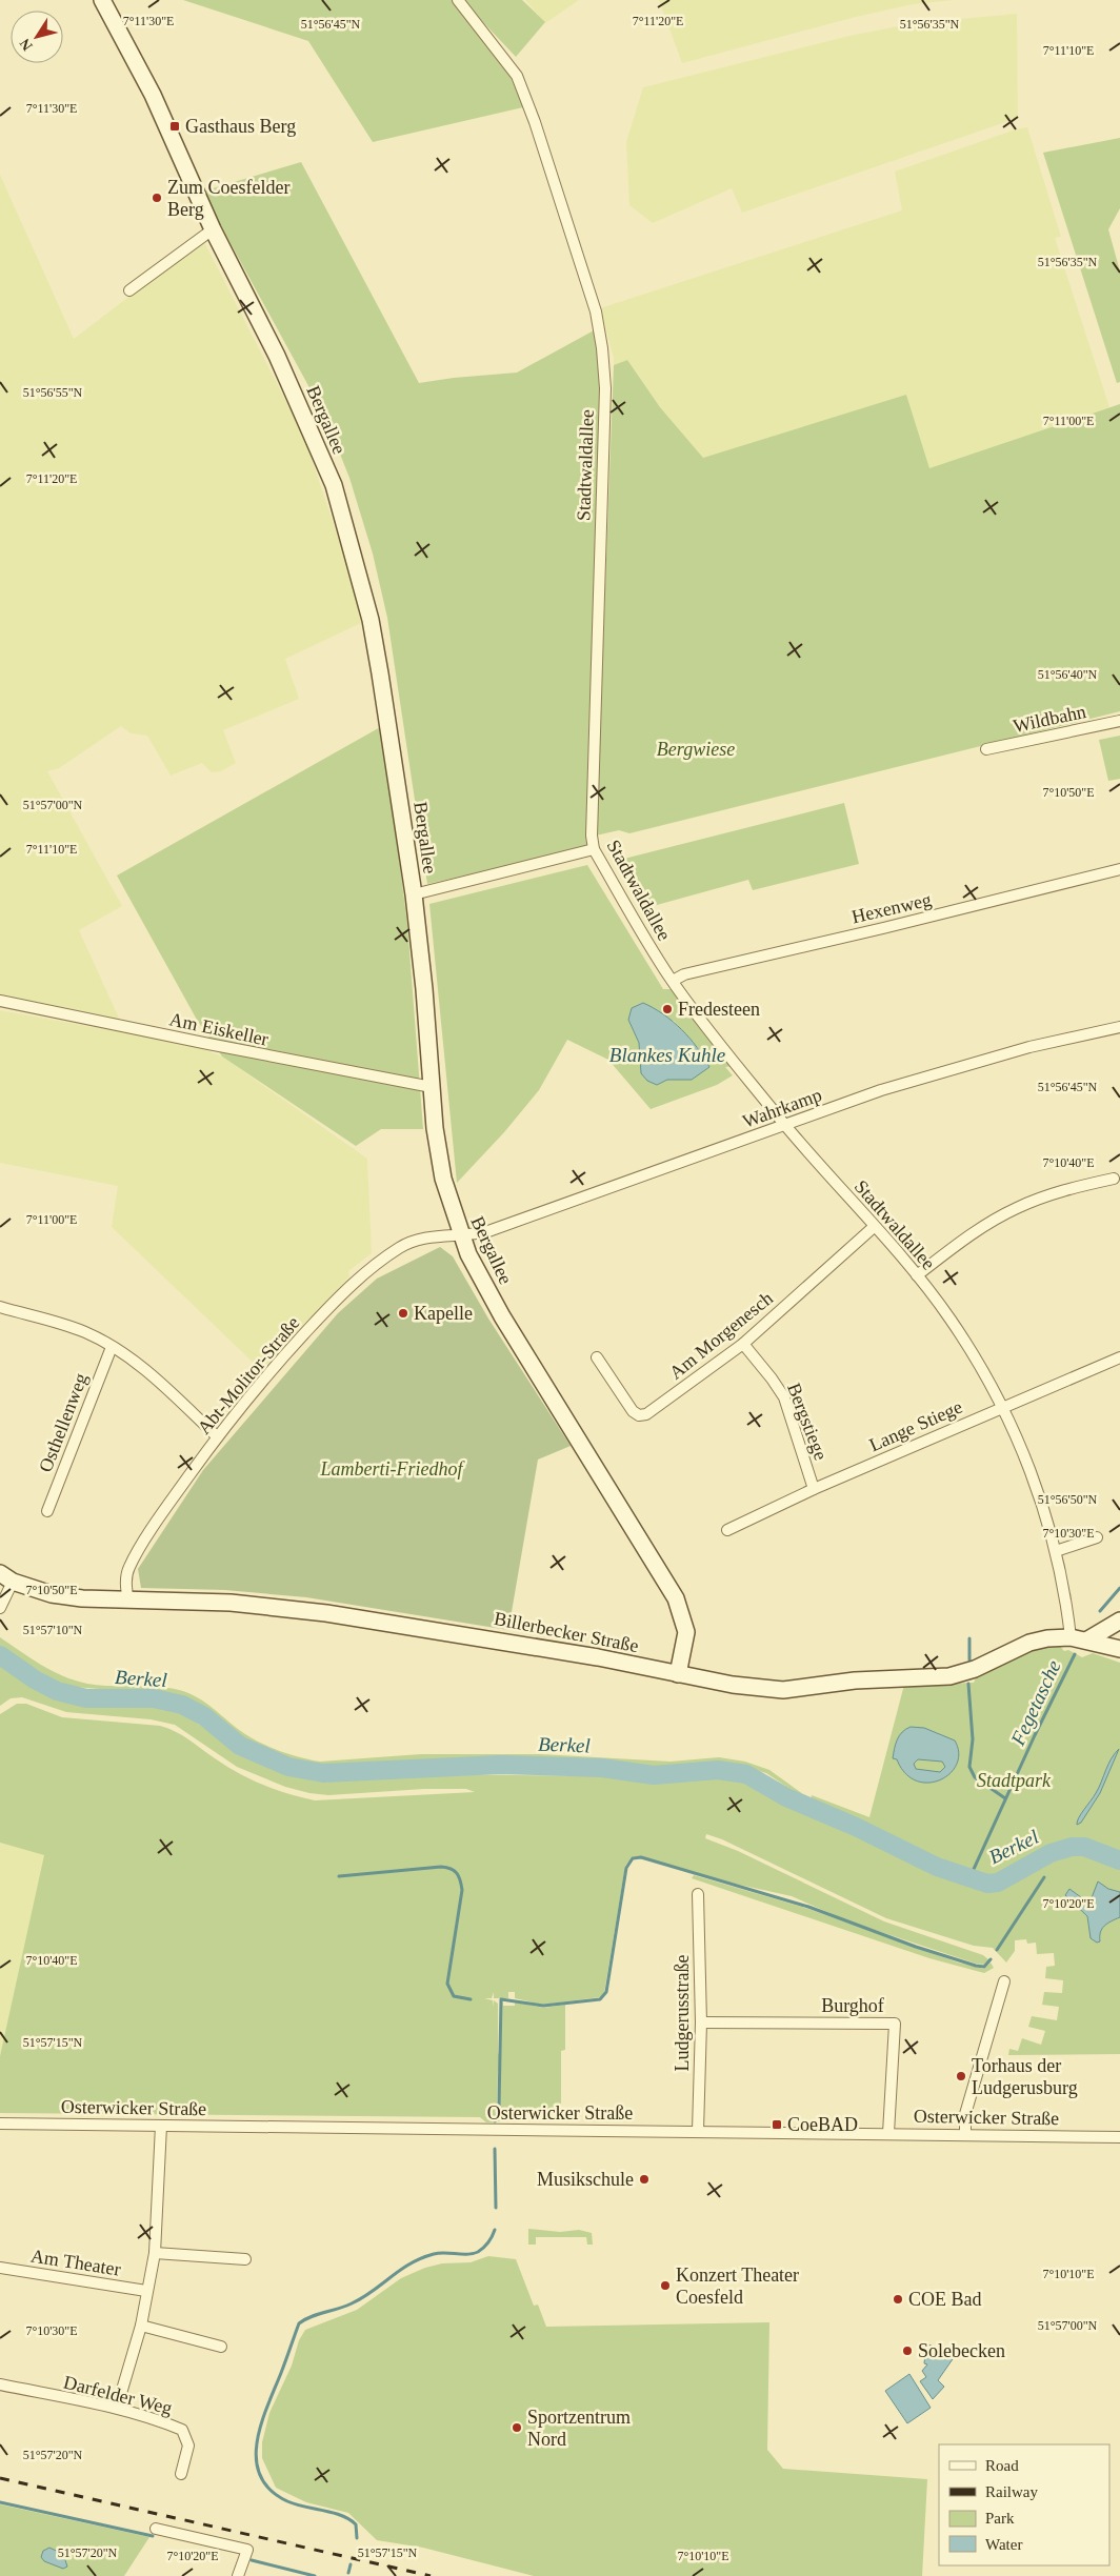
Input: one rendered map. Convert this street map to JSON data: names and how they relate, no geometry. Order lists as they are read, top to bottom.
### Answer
{
  "streets": {
    "street": [
      "Bergallee",
      "Stadtwaldallee",
      "Wildbahn",
      "Hexenweg",
      "Am Eiskeller",
      "Wahrkamp",
      "Am Morgenesch",
      "Abt-Molitor-Straße",
      "Bergstiege",
      "Osthellenweg",
      "Lange Stiege",
      "Billerbecker Straße",
      "Burghof",
      "Ludgerusstraße",
      "Osterwicker Straße",
      "Am Theater",
      "Darfelder Weg"
    ]
  },
  "crossings": [
    ["Bergallee", "Am Eiskeller"],
    ["Bergallee", "Wahrkamp"],
    ["Bergallee", "Abt-Molitor-Straße"],
    ["Bergallee", "Billerbecker Straße"],
    ["Stadtwaldallee", "Hexenweg"],
    ["Stadtwaldallee", "Wahrkamp"],
    ["Stadtwaldallee", "Am Morgenesch"],
    ["Stadtwaldallee", "Lange Stiege"],
    ["Stadtwaldallee", "Billerbecker Straße"],
    ["Wahrkamp", "Abt-Molitor-Straße"],
    ["Am Morgenesch", "Bergstiege"],
    ["Abt-Molitor-Straße", "Billerbecker Straße"],
    ["Bergstiege", "Lange Stiege"],
    ["Burghof", "Ludgerusstraße"],
    ["Burghof", "Osterwicker Straße"],
    ["Ludgerusstraße", "Osterwicker Straße"]
  ],
  "water": ["Blankes Kuhle", "Berkel", "Fegetasche"],
  "parks": ["Bergwiese", "Lamberti-Friedhof", "Stadtpark"],
  "places": {
    "transit": ["Gasthaus Berg", "CoeBAD"],
    "other": [
      "Zum Coesfelder Berg",
      "Fredesteen",
      "Kapelle",
      "Torhaus der Ludgerusburg",
      "Musikschule",
      "Konzert Theater Coesfeld",
      "COE Bad",
      "Solebecken",
      "Sportzentrum Nord"
    ]
  },
  "legend": [
    "Road",
    "Railway",
    "Park",
    "Water"
  ],
  "north": "bottom left",
  "coordinates": [
    "7°11'30\"E",
    "7°11'20\"E",
    "51°56'45\"N",
    "51°56'35\"N",
    "7°11'10\"E",
    "51°56'55\"N",
    "7°11'00\"E",
    "51°56'40\"N",
    "7°10'50\"E",
    "51°57'00\"N",
    "7°10'40\"E",
    "51°56'50\"N",
    "7°10'30\"E",
    "51°57'10\"N",
    "7°10'20\"E",
    "51°57'15\"N",
    "7°10'10\"E",
    "51°57'20\"N"
  ]
}
